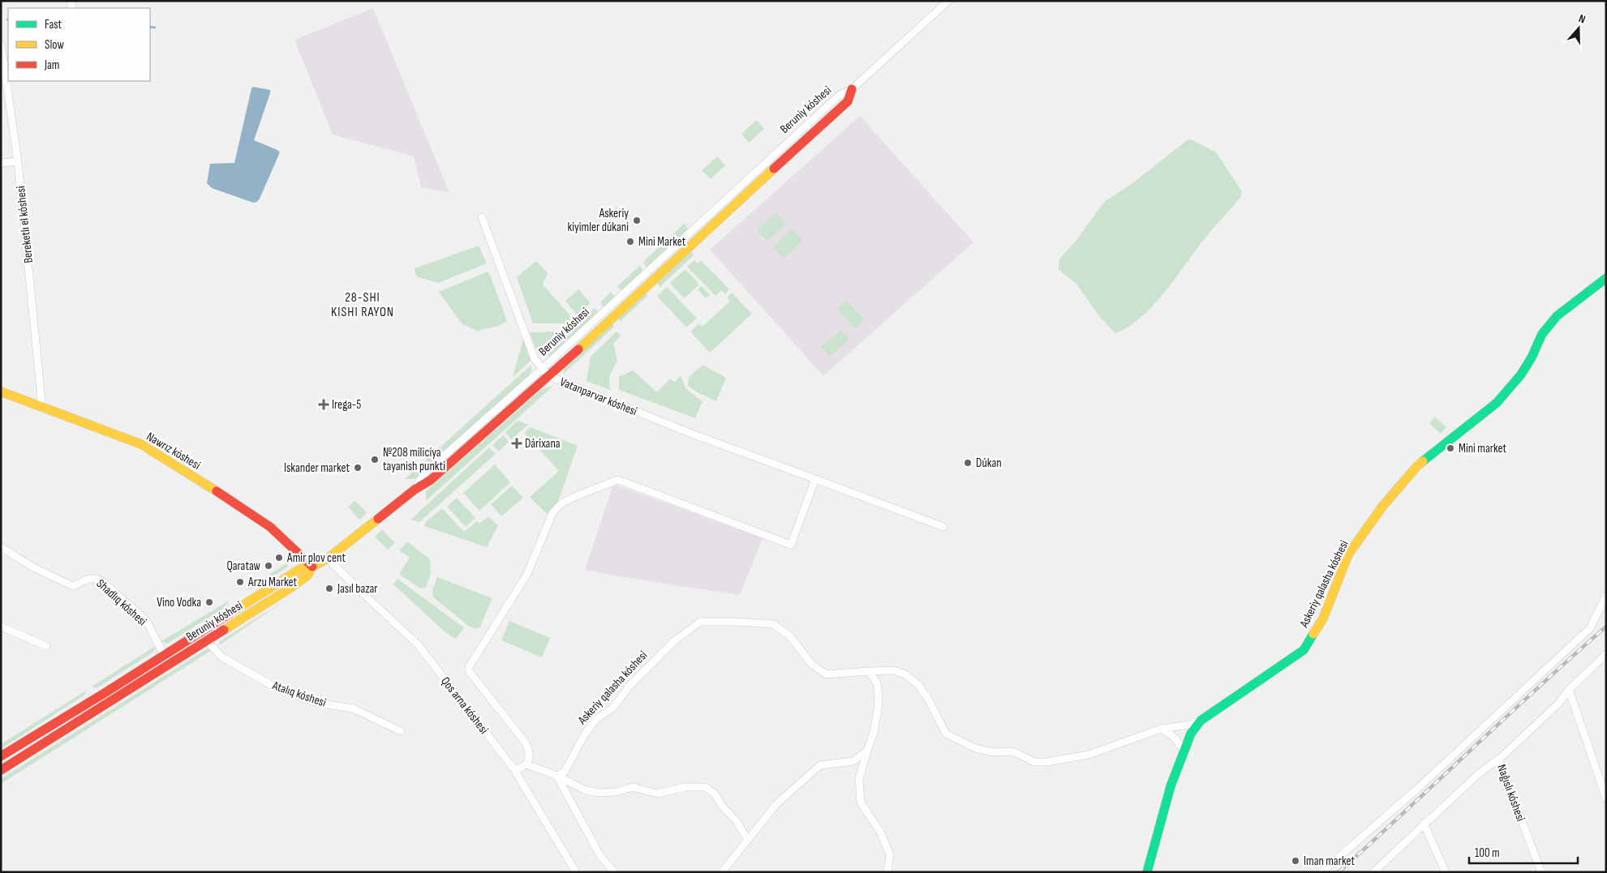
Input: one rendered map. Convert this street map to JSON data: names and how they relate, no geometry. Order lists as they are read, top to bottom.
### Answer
{
  "streets": {
    "street": [
      "Beruniy kóshesi",
      "Bereketlı el kóshesi",
      "Vatanparvar kóshesi",
      "Nawrız kóshesi",
      "Askeriy qalasha kóshesi",
      "Shadlıq kóshesi",
      "Atalıq kóshesi",
      "Qos arna kóshesi",
      "Naǵıslı kóshesi"
    ]
  },
  "crossings": [
    ["Beruniy kóshesi", "Vatanparvar kóshesi"],
    ["Beruniy kóshesi", "Nawrız kóshesi"],
    ["Beruniy kóshesi", "Shadlıq kóshesi"],
    ["Beruniy kóshesi", "Atalıq kóshesi"],
    ["Bereketlı el kóshesi", "Nawrız kóshesi"]
  ],
  "districts": ["28-SHI KISHI RAYON"],
  "places": {
    "other": [
      "Askeriy kiyimler dúkani",
      "Mini Market",
      "Mini market",
      "№208 miliciya tayanish punkti",
      "Dúkan",
      "Iskander market",
      "Amir plov cent",
      "Qarataw",
      "Arzu Market",
      "Jasıl bazar",
      "Vino Vodka",
      "Iman market"
    ],
    "health": ["Irega-5", "Dárixana"]
  },
  "legend": ["Fast", "Slow", "Jam"],
  "scale_bar": "100 m",
  "north": "top"
}
